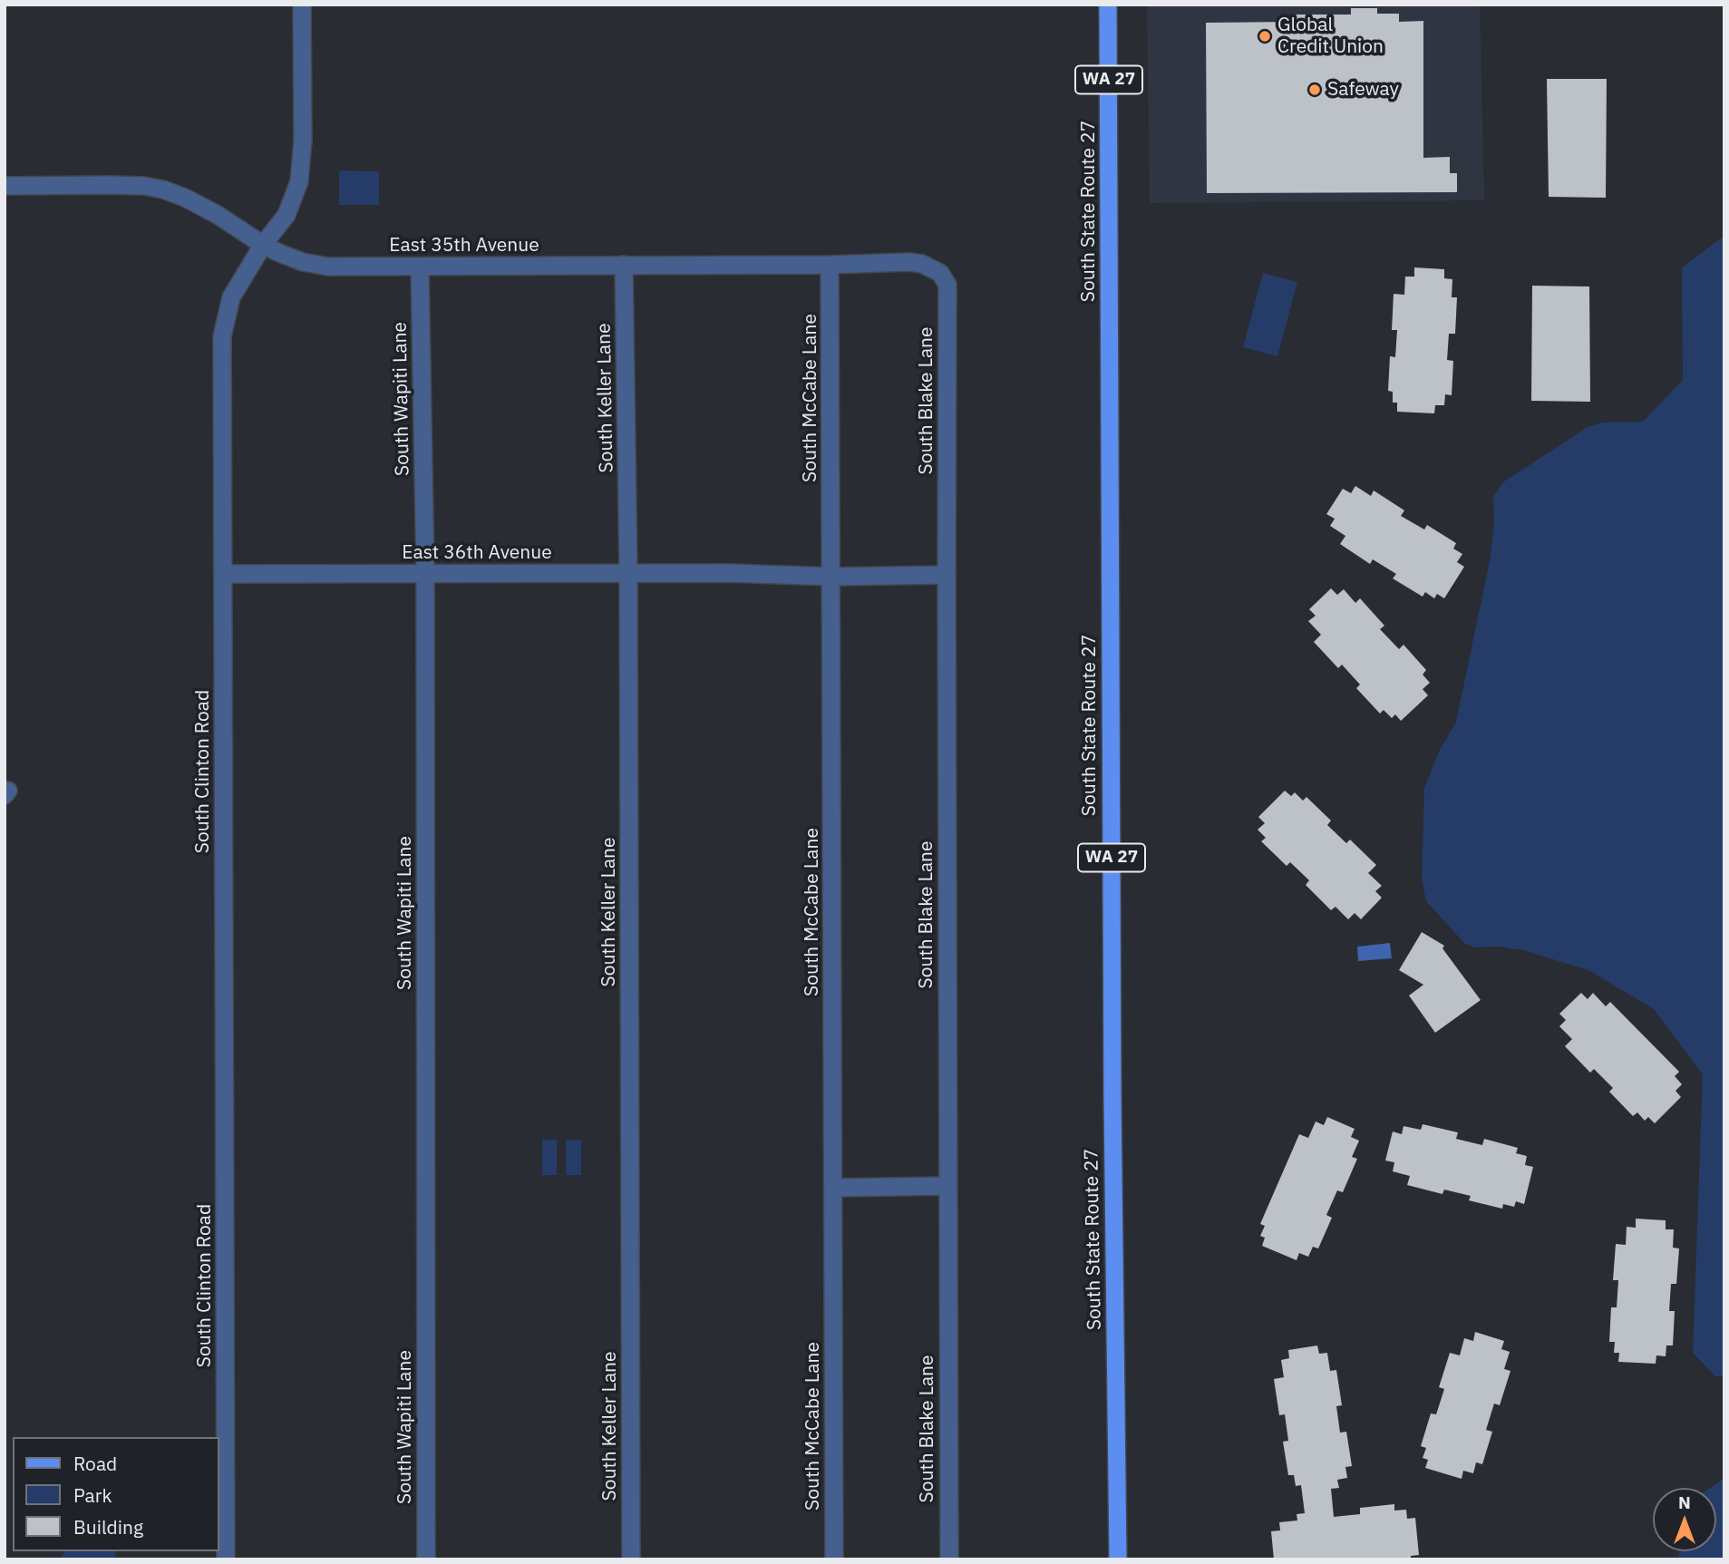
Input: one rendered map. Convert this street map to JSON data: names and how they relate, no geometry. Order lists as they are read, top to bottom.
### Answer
{
  "streets": {
    "main road": ["WA 27", "South State Route 27"],
    "street": [
      "East 35th Avenue",
      "South Keller Lane",
      "South McCabe Lane",
      "South Wapiti Lane",
      "South Blake Lane",
      "East 36th Avenue",
      "South Clinton Road"
    ]
  },
  "crossings": [
    ["East 35th Avenue", "South Keller Lane"],
    ["East 35th Avenue", "South McCabe Lane"],
    ["East 35th Avenue", "South Wapiti Lane"],
    ["East 35th Avenue", "South Blake Lane"],
    ["East 35th Avenue", "South Clinton Road"],
    ["South Keller Lane", "East 36th Avenue"],
    ["South McCabe Lane", "East 36th Avenue"],
    ["South Wapiti Lane", "East 36th Avenue"],
    ["South Blake Lane", "East 36th Avenue"],
    ["East 36th Avenue", "South Clinton Road"]
  ],
  "places": ["Global Credit Union", "Safeway"],
  "legend": ["Road", "Park", "Building"],
  "north": "top"
}
